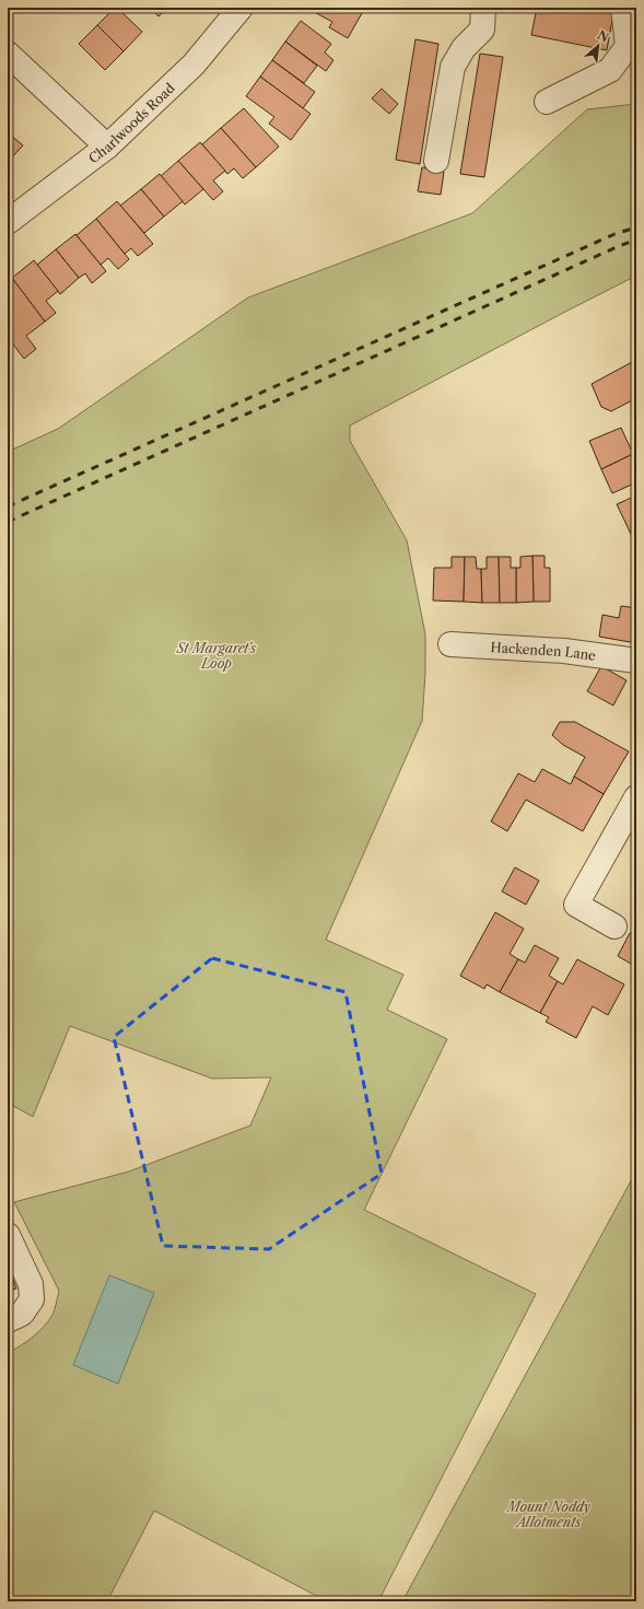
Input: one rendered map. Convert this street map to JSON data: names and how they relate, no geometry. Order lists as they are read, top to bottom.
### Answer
{
  "streets": {
    "street": ["Charlwoods Road", "Hackenden Lane"]
  },
  "parks": ["St Margaret's Loop", "Mount Noddy Allotments"],
  "north": "top right"
}
